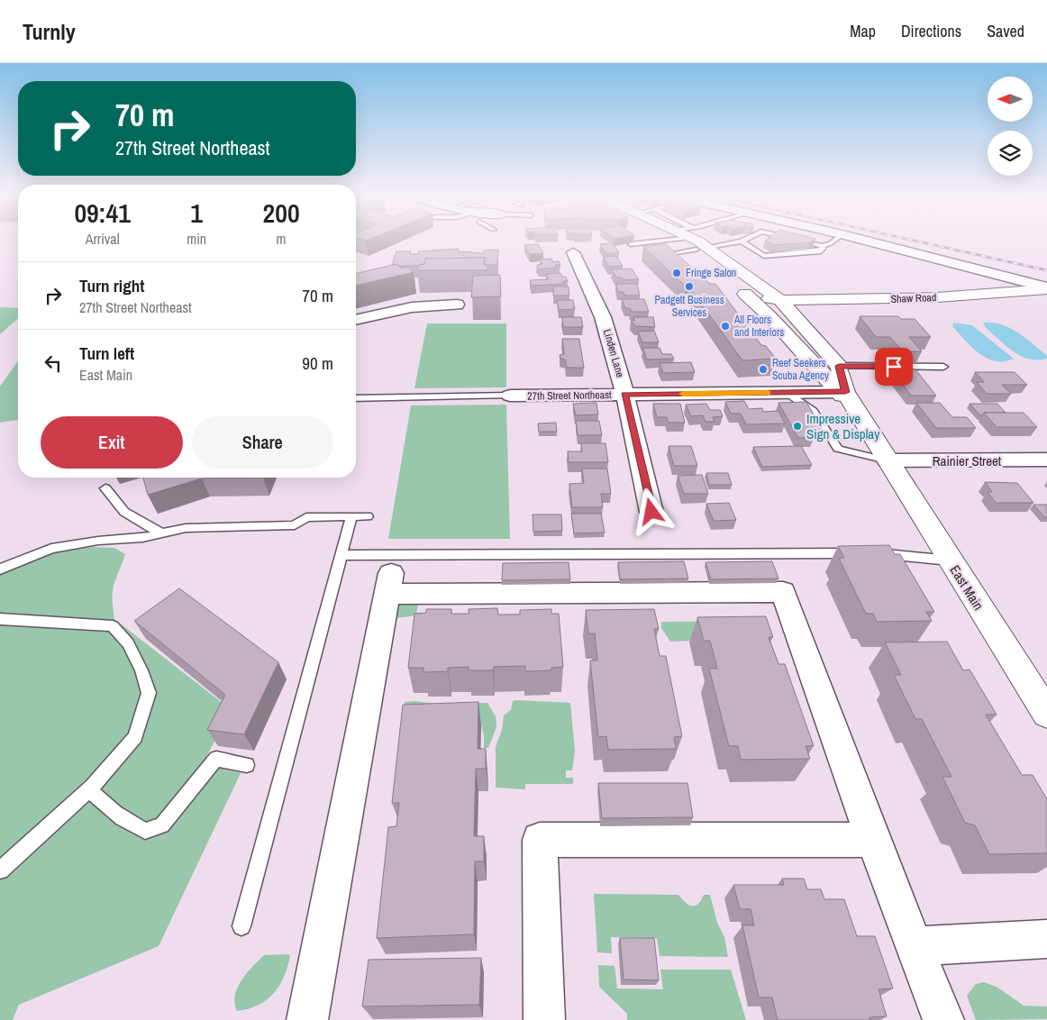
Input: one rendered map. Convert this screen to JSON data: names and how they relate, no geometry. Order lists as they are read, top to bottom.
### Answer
{
  "streets": {
    "main road": ["Shaw Road", "East Main"],
    "street": ["Linden Lane", "27th Street Northeast", "Rainier Street"]
  },
  "crossings": [
    ["Shaw Road", "East Main"],
    ["Linden Lane", "27th Street Northeast"],
    ["27th Street Northeast", "East Main"],
    ["Rainier Street", "East Main"]
  ],
  "places": [
    "Fringe Salon",
    "Padgett Business Services",
    "All Floors and Interiors",
    "Reef Seekers Scuba Agency",
    "Impressive Sign & Display"
  ],
  "north": "left",
  "page": {
    "header": "Turnly",
    "nav": ["Map", "Directions", "Saved"],
    "turn": ["70 m", "27th Street Northeast"],
    "eta": [
      "09:41",
      "Arrival",
      "1",
      "min",
      "200",
      "m"
    ],
    "list": [
      {
        "name": "Turn right",
        "note": "27th Street Northeast",
        "value": "70 m"
      },
      {
        "name": "Turn left",
        "note": "East Main",
        "value": "90 m"
      }
    ],
    "buttons": ["Exit", "Share"]
  }
}
